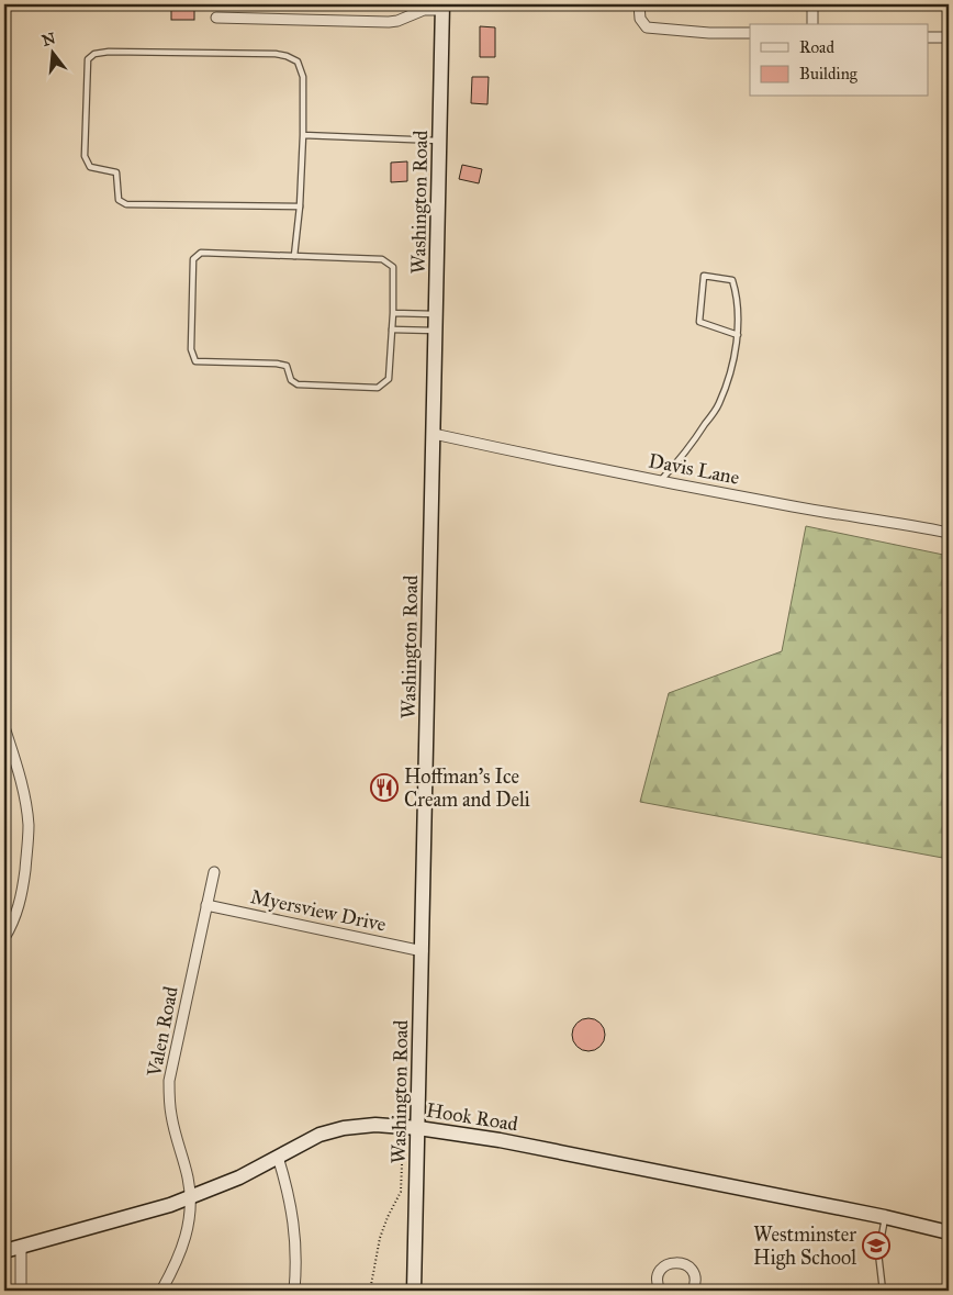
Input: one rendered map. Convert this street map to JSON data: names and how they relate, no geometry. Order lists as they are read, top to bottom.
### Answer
{
  "streets": {
    "main road": ["Washington Road", "Hook Road"],
    "street": ["Davis Lane", "Myersview Drive", "Valen Road"]
  },
  "crossings": [
    ["Washington Road", "Davis Lane"],
    ["Washington Road", "Myersview Drive"],
    ["Washington Road", "Hook Road"],
    ["Myersview Drive", "Valen Road"],
    ["Valen Road", "Hook Road"]
  ],
  "places": {
    "restaurant": ["Hoffman's Ice Cream and Deli"],
    "school or university": ["Westminster High School"]
  },
  "legend": ["Road", "Building"],
  "north": "top"
}
